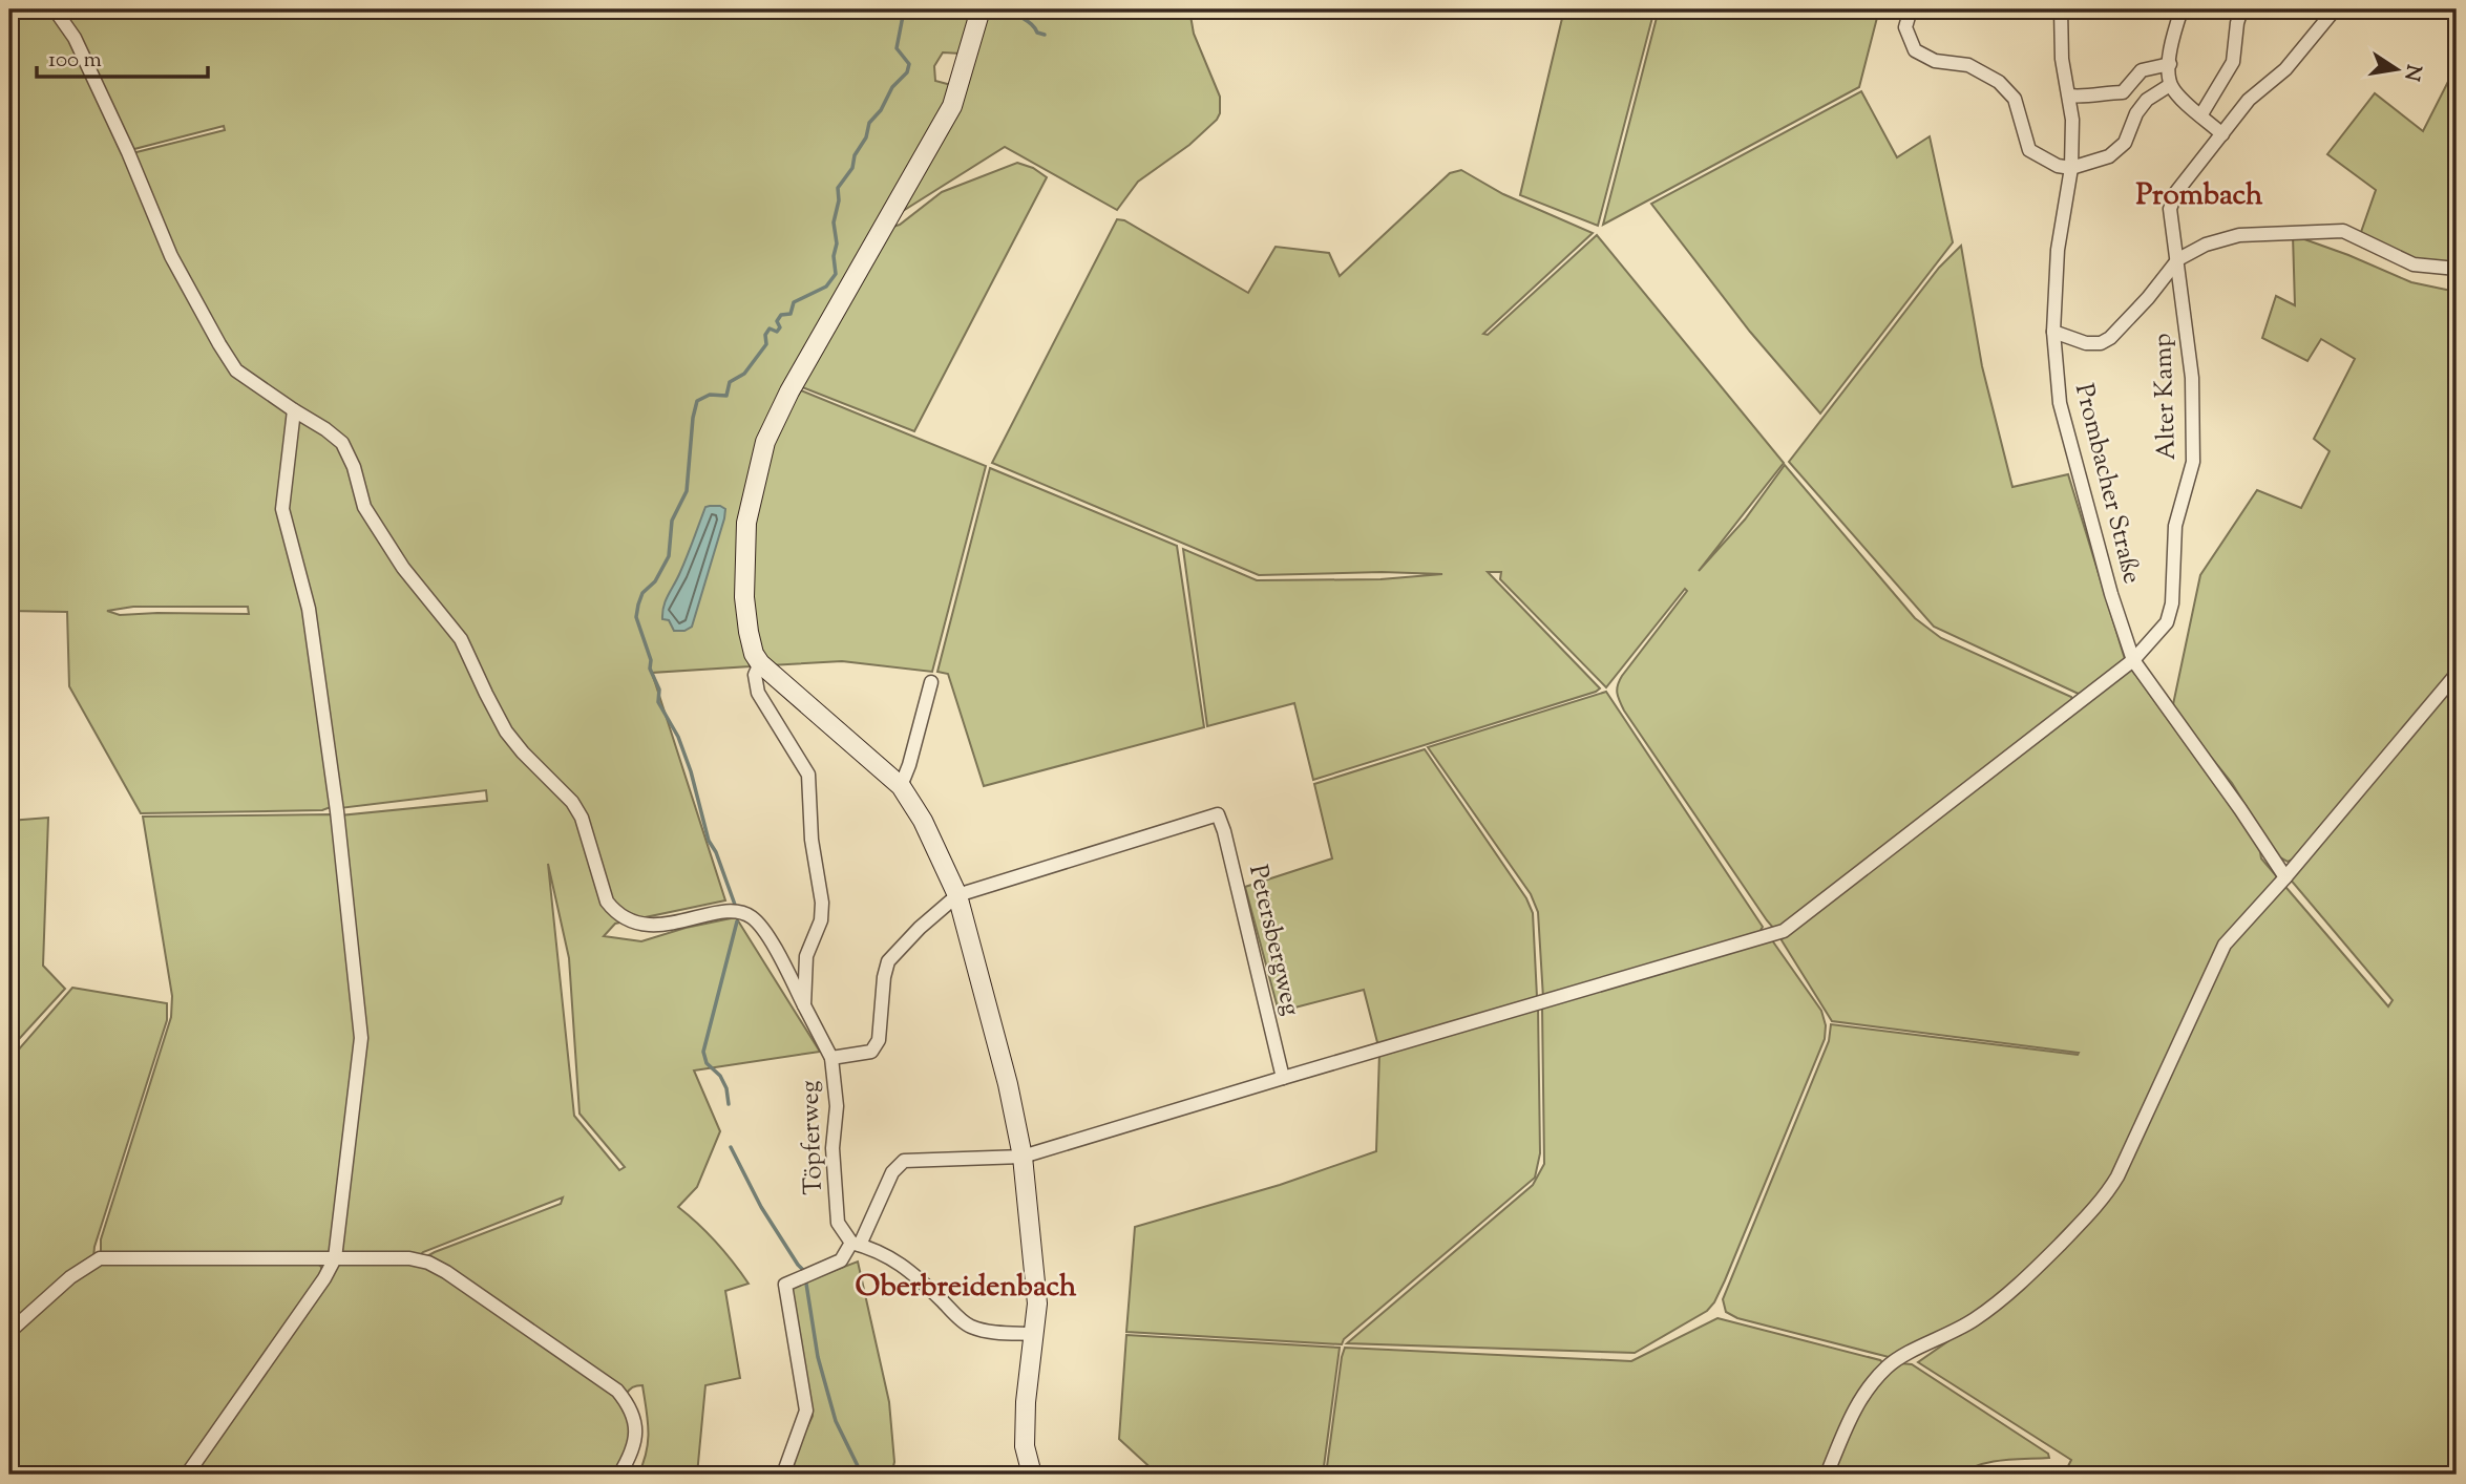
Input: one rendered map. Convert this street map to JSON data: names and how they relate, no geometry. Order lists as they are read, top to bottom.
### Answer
{
  "streets": {
    "street": [
      "Alter Kamp",
      "Prombacher Straße",
      "Petersbergweg",
      "Töpferweg"
    ]
  },
  "crossings": [
    ["Alter Kamp", "Prombacher Straße"],
    ["Alter Kamp", "Petersbergweg"]
  ],
  "districts": ["Prombach", "Oberbreidenbach"],
  "scale_bar": "100 m",
  "north": "right"
}
